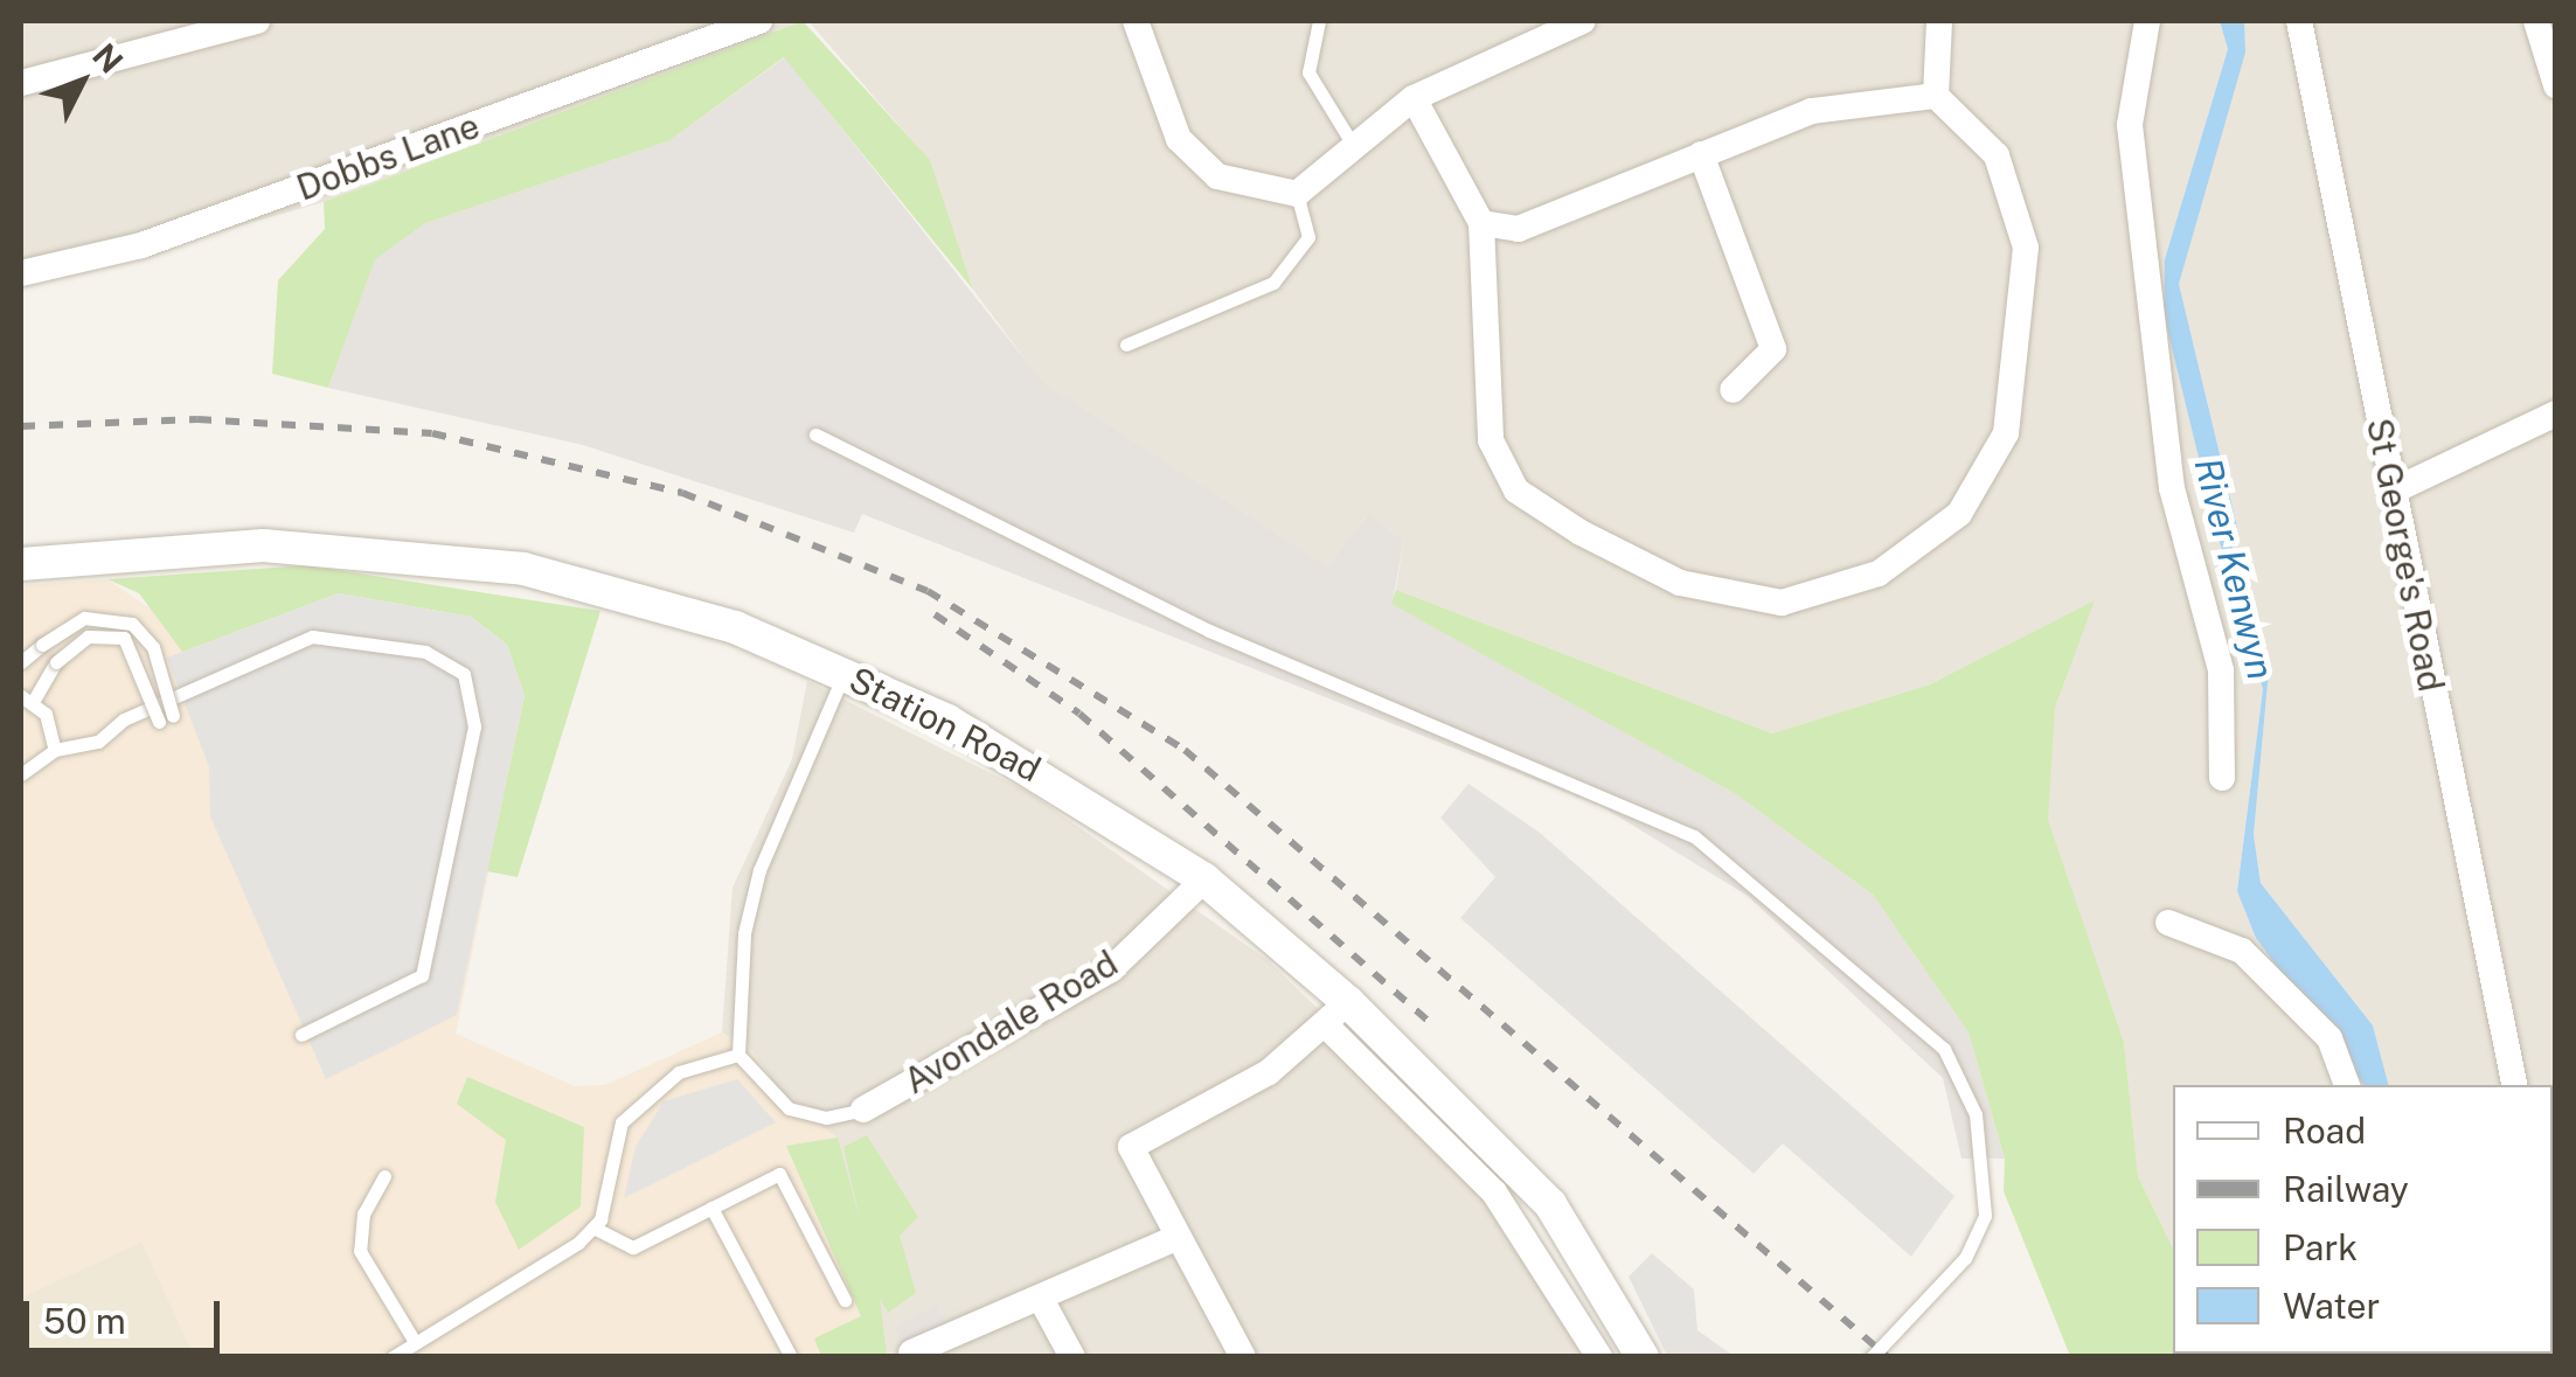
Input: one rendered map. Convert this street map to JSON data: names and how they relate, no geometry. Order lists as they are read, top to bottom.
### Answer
{
  "streets": {
    "street": [
      "Dobbs Lane",
      "St George's Road",
      "Station Road",
      "Avondale Road"
    ]
  },
  "crossings": [
    ["Station Road", "Avondale Road"]
  ],
  "water": ["River Kenwyn"],
  "legend": [
    "Road",
    "Railway",
    "Park",
    "Water"
  ],
  "scale_bar": "50 m",
  "north": "top right"
}
